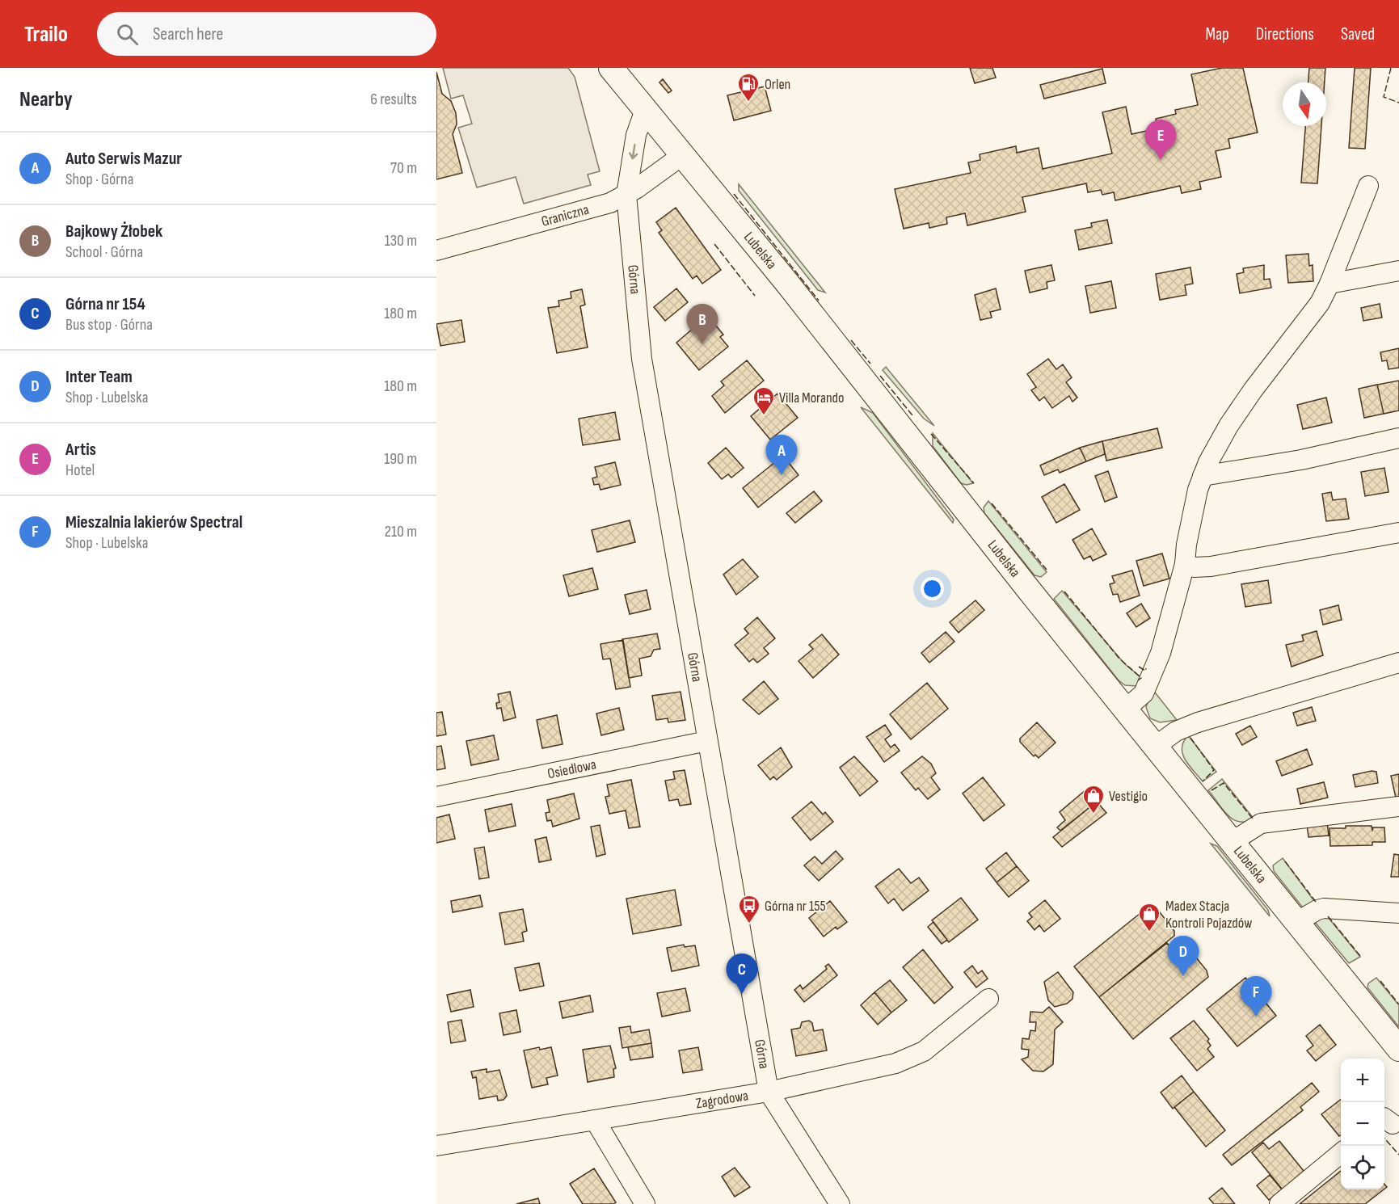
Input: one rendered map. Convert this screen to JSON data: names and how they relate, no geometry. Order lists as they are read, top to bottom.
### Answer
{
  "streets": {
    "main road": ["Lubelska"],
    "street": [
      "Graniczna",
      "Górna",
      "Osiedlowa",
      "Zagrodowa"
    ]
  },
  "crossings": [
    ["Graniczna", "Lubelska"],
    ["Graniczna", "Górna"],
    ["Lubelska", "Górna"],
    ["Górna", "Osiedlowa"],
    ["Górna", "Zagrodowa"]
  ],
  "places": {
    "fuel station": ["Orlen"],
    "hotel": ["Villa Morando"],
    "shop": ["Vestigio", "Madex Stacja Kontroli Pojazdów"],
    "bus stop": ["Górna nr 155"]
  },
  "north": "bottom",
  "page": {
    "header": "Trailo",
    "search": "Search here",
    "nav": ["Map", "Directions", "Saved"],
    "heading": ["Nearby", "6 results"],
    "pins": [
      "E",
      "B",
      "A",
      "D",
      "C",
      "F"
    ],
    "list": [
      {
        "mark": "A",
        "name": "Auto Serwis Mazur",
        "note": "Shop · Górna",
        "value": "70 m"
      },
      {
        "mark": "B",
        "name": "Bajkowy Żłobek",
        "note": "School · Górna",
        "value": "130 m"
      },
      {
        "mark": "C",
        "name": "Górna nr 154",
        "note": "Bus stop · Górna",
        "value": "180 m"
      },
      {
        "mark": "D",
        "name": "Inter Team",
        "note": "Shop · Lubelska",
        "value": "180 m"
      },
      {
        "mark": "E",
        "name": "Artis",
        "note": "Hotel",
        "value": "190 m"
      },
      {
        "mark": "F",
        "name": "Mieszalnia lakierów Spectral",
        "note": "Shop · Lubelska",
        "value": "210 m"
      }
    ],
    "map_buttons": ["+", "−"]
  }
}
